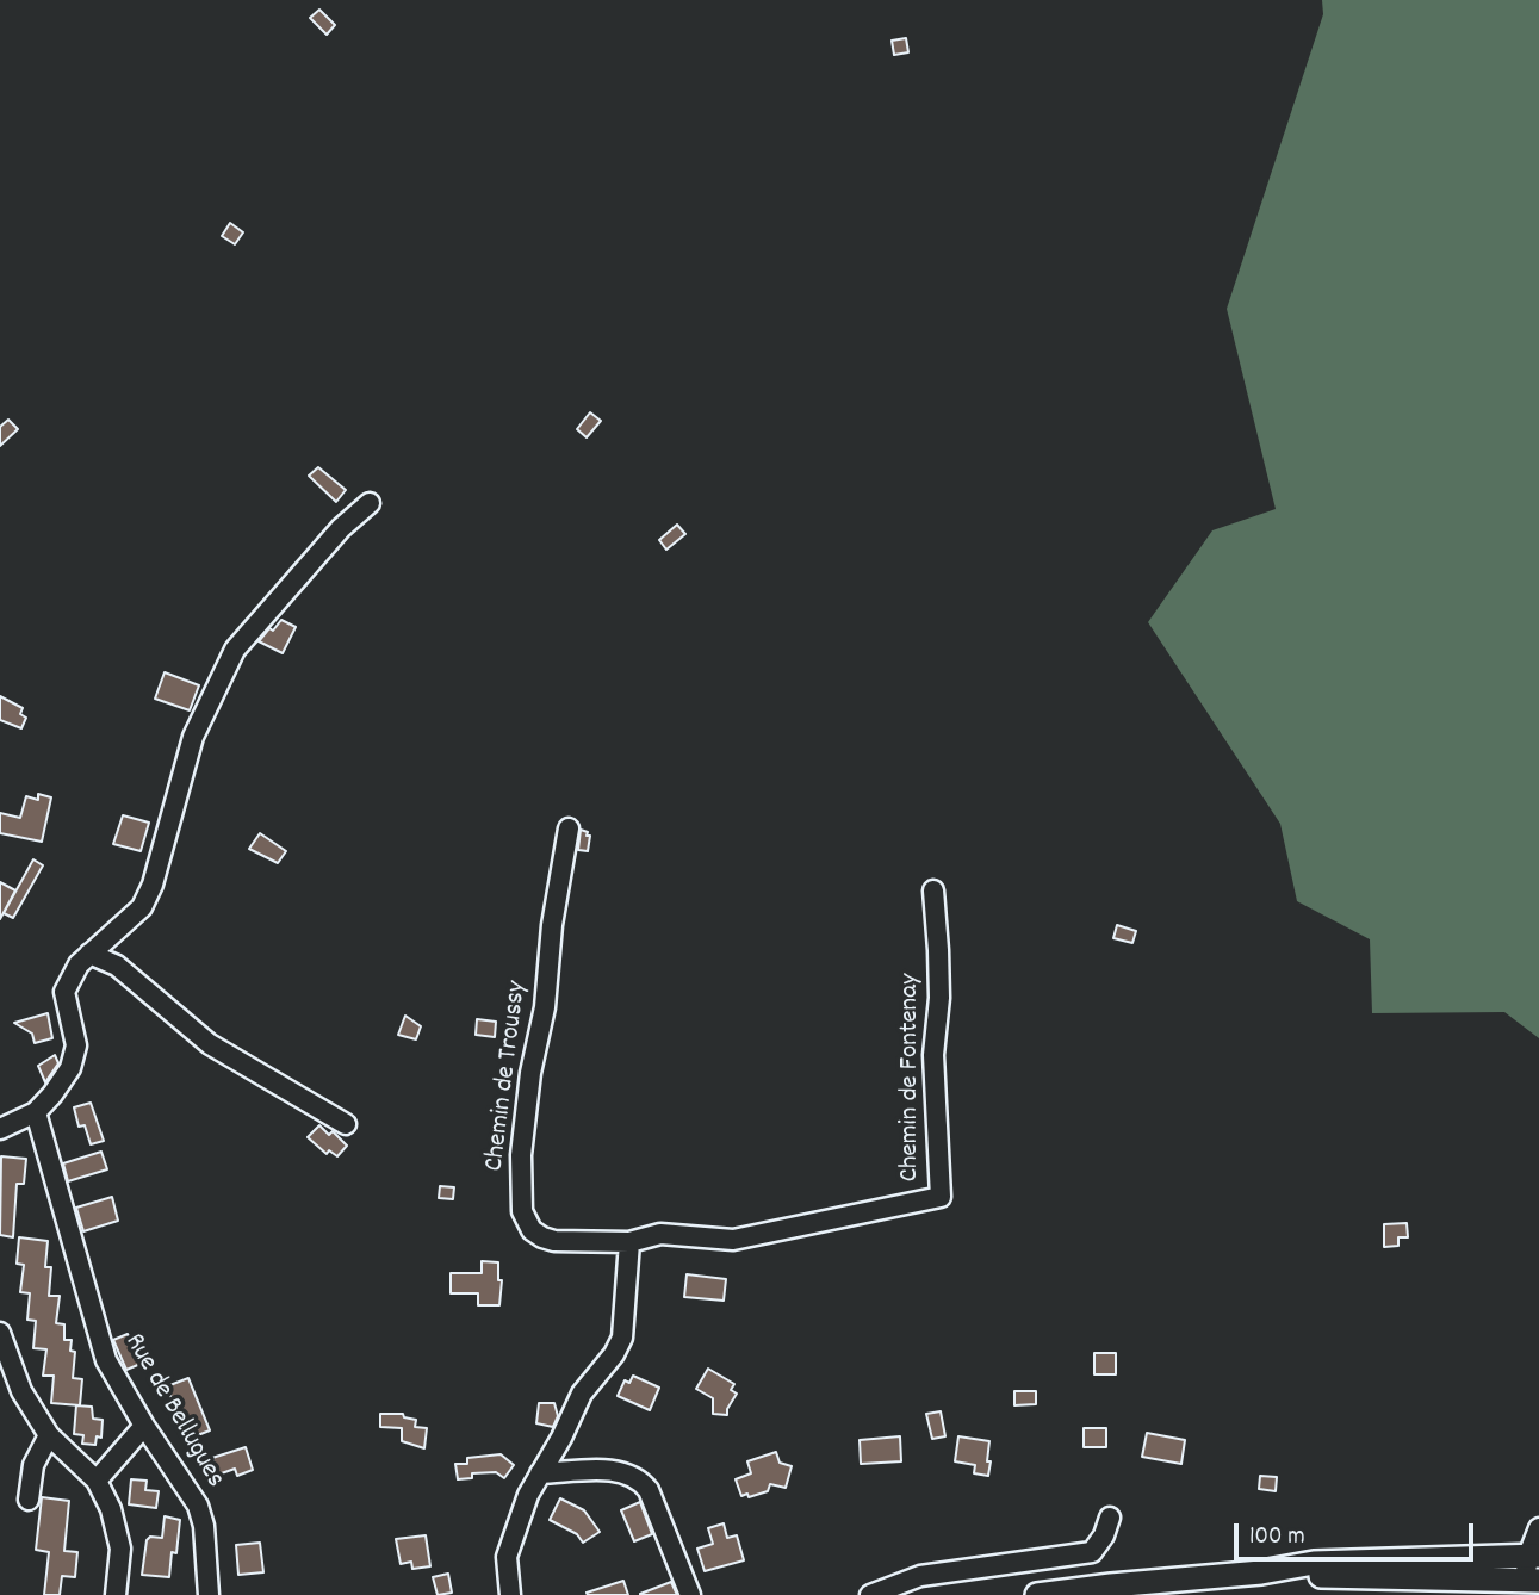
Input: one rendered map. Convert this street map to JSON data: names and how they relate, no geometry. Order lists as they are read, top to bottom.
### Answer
{
  "streets": {
    "street": ["Chemin de Troussy", "Chemin de Fontenay", "Rue de Bellugues"]
  },
  "crossings": [
    ["Chemin de Troussy", "Chemin de Fontenay"]
  ],
  "scale_bar": "100 m"
}
